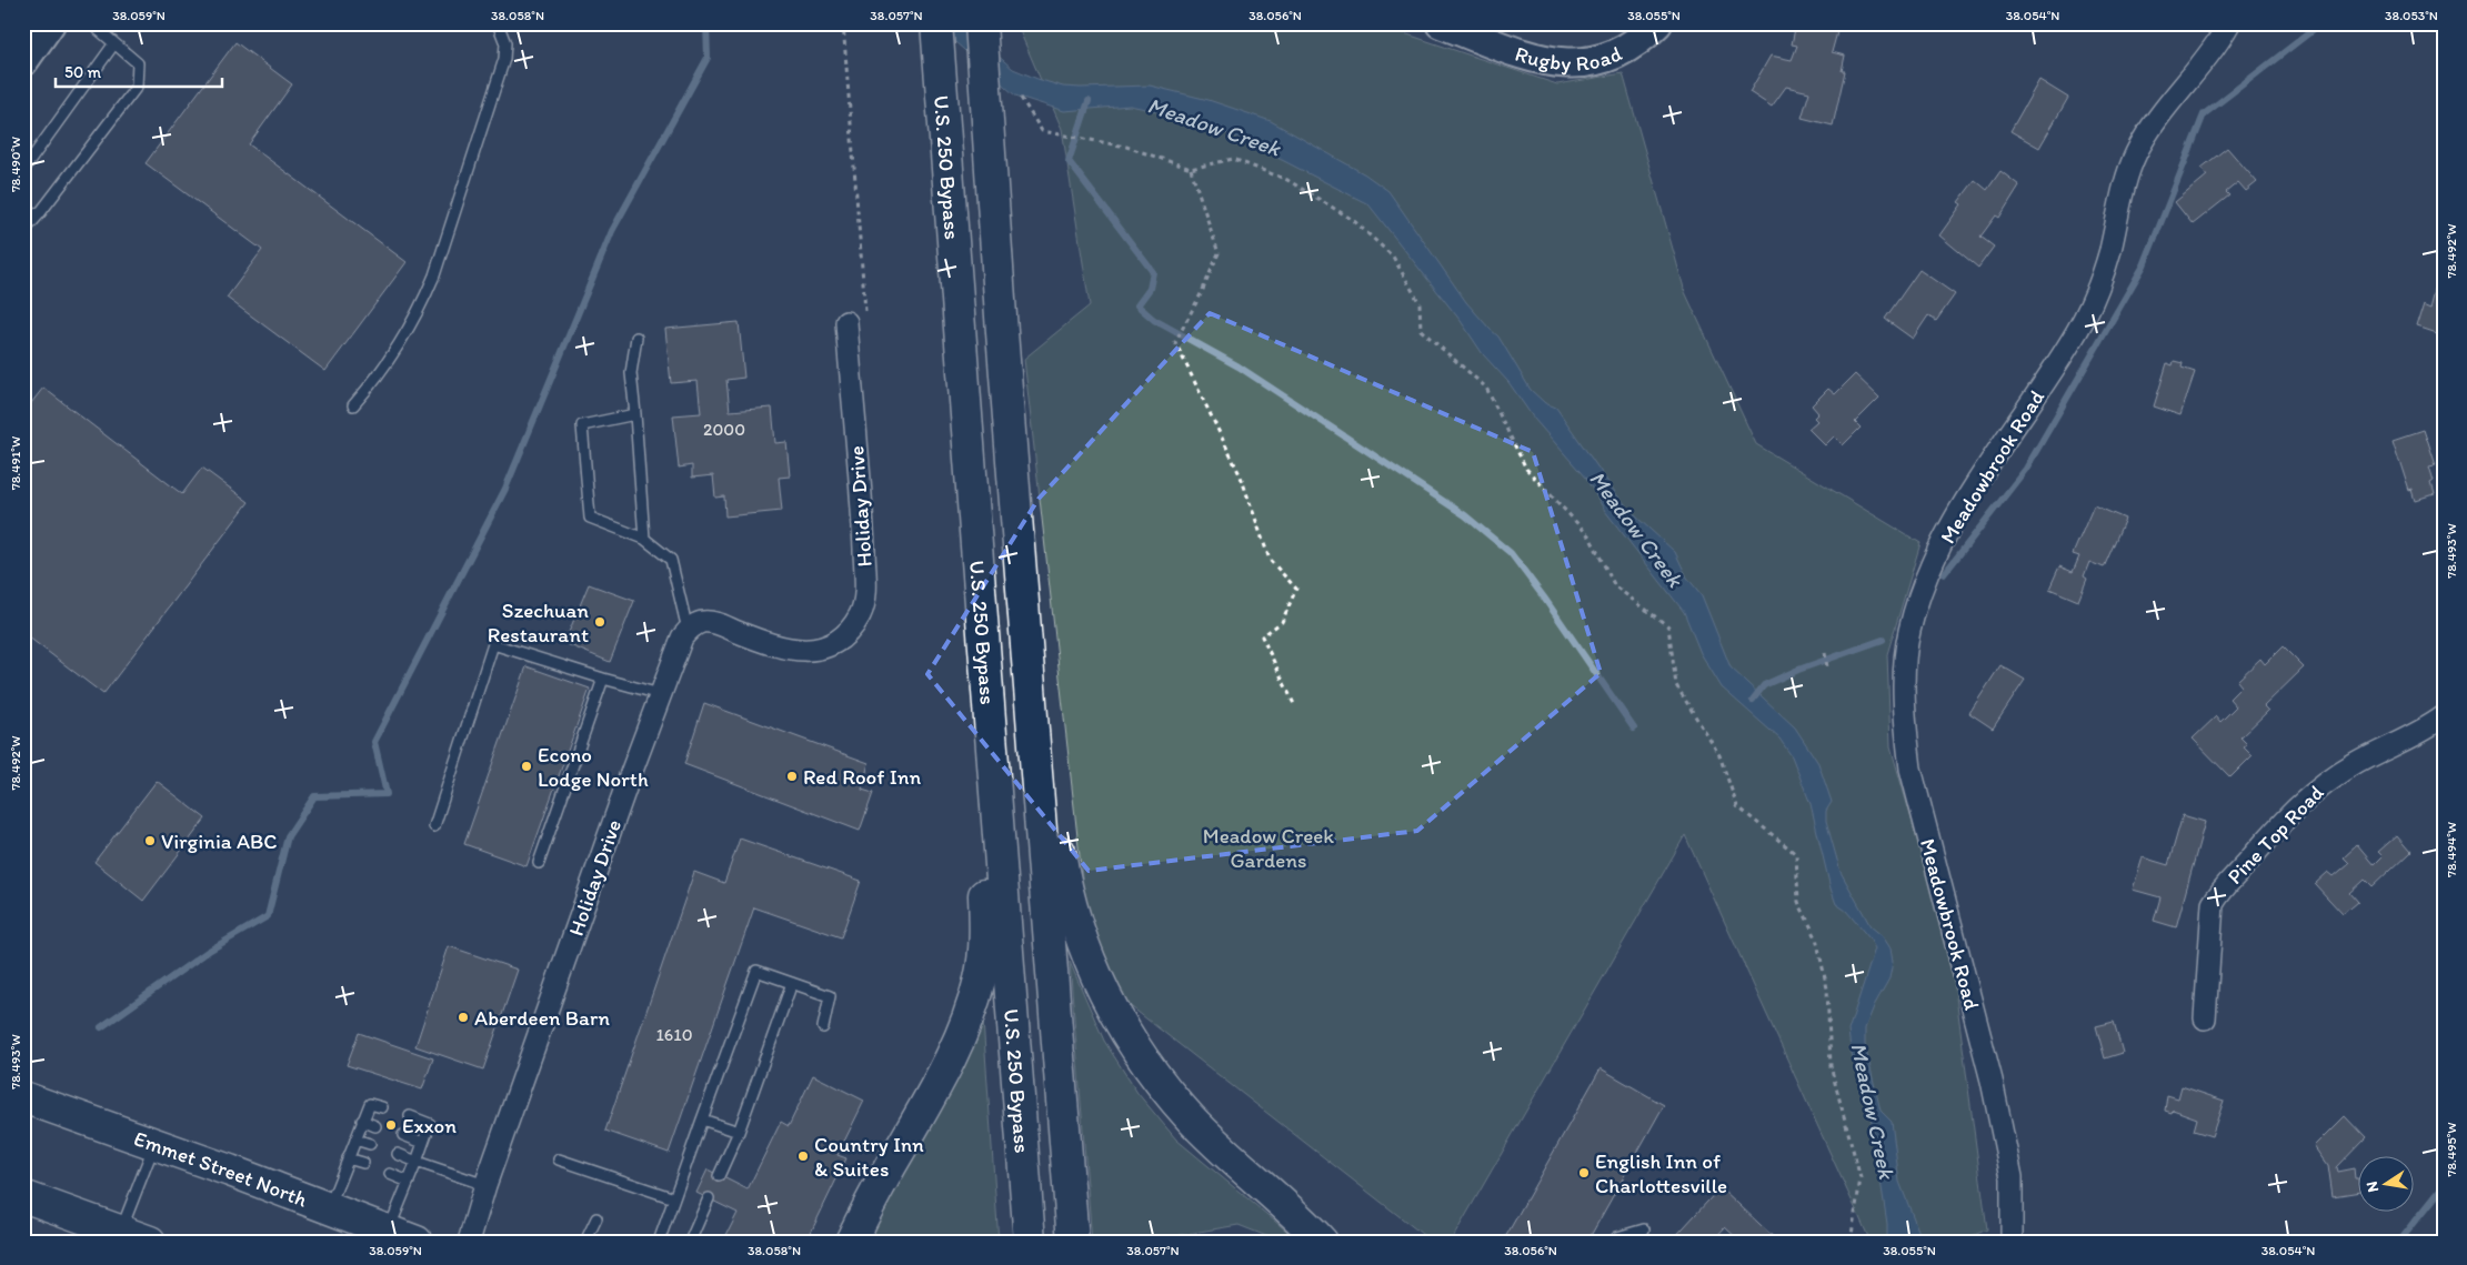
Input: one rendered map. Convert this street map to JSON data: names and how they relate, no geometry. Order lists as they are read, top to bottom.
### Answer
{
  "streets": {
    "highway": ["U.S. 250 Bypass", "Emmet Street North"],
    "street": [
      "Rugby Road",
      "Meadowbrook Road",
      "Holiday Drive",
      "Pine Top Road"
    ]
  },
  "water": ["Meadow Creek"],
  "parks": ["Meadow Creek Gardens"],
  "places": [
    "Szechuan Restaurant",
    "Econo Lodge North",
    "Red Roof Inn",
    "Virginia ABC",
    "Aberdeen Barn",
    "Exxon",
    "Country Inn & Suites",
    "English Inn of Charlottesville"
  ],
  "house_numbers": ["2000", "1610"],
  "scale_bar": "50 m",
  "north": "left",
  "coordinates": [
    "38.059°N",
    "38.058°N",
    "38.057°N",
    "38.056°N",
    "38.055°N",
    "38.054°N",
    "38.053°N",
    "78.490°W",
    "78.492°W",
    "78.491°W",
    "78.493°W",
    "78.494°W",
    "78.495°W"
  ]
}
